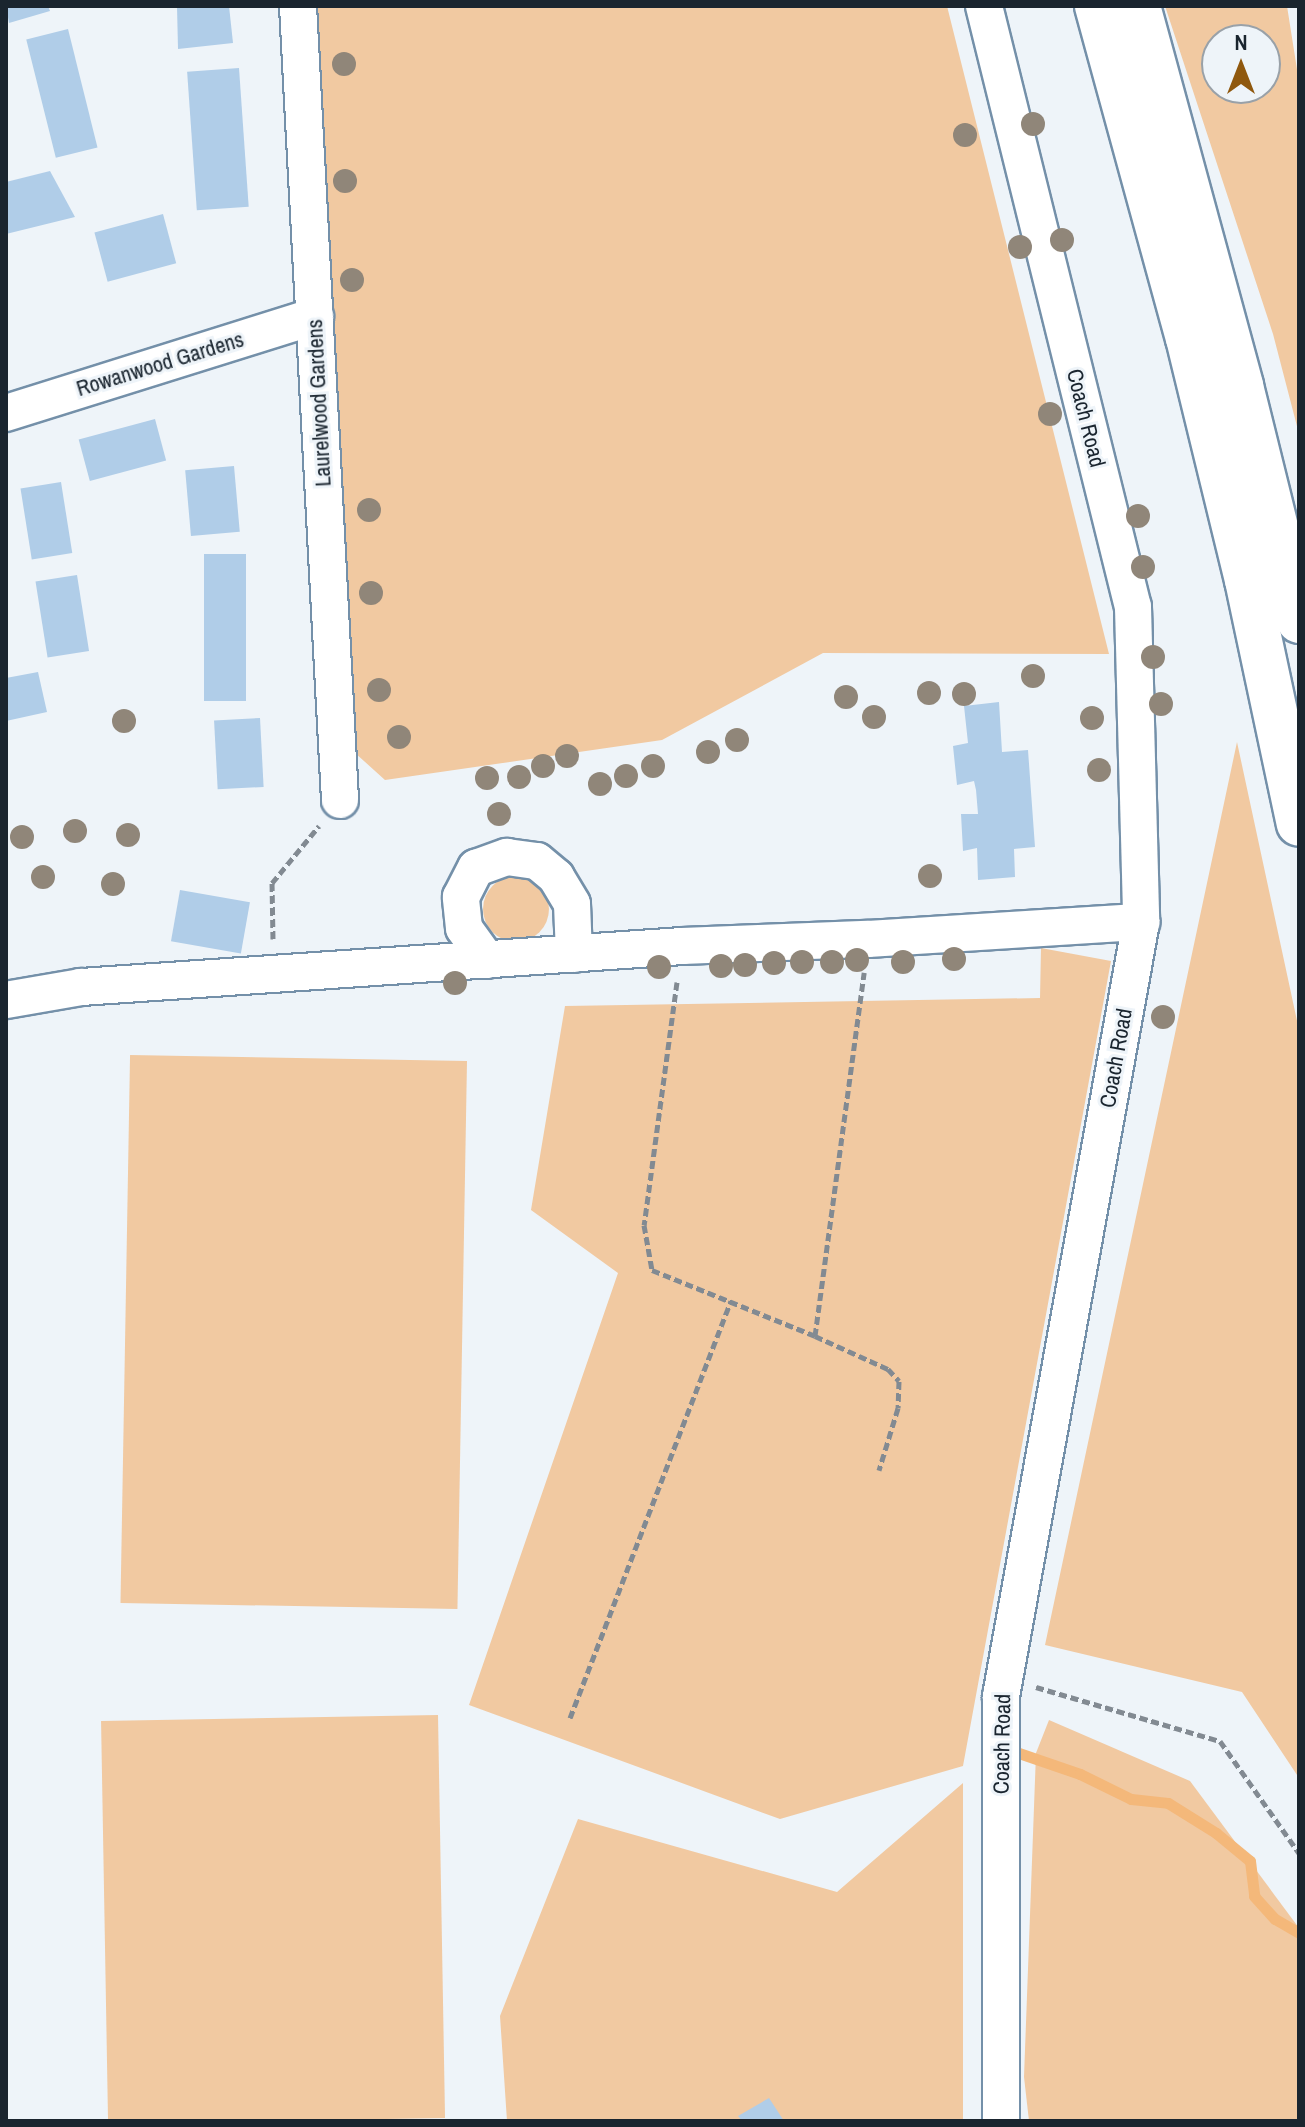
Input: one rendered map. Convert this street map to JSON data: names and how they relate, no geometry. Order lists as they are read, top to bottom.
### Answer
{
  "streets": {
    "street": ["Rowanwood Gardens", "Laurelwood Gardens", "Coach Road"]
  },
  "crossings": [
    ["Rowanwood Gardens", "Laurelwood Gardens"]
  ],
  "north": "top"
}
